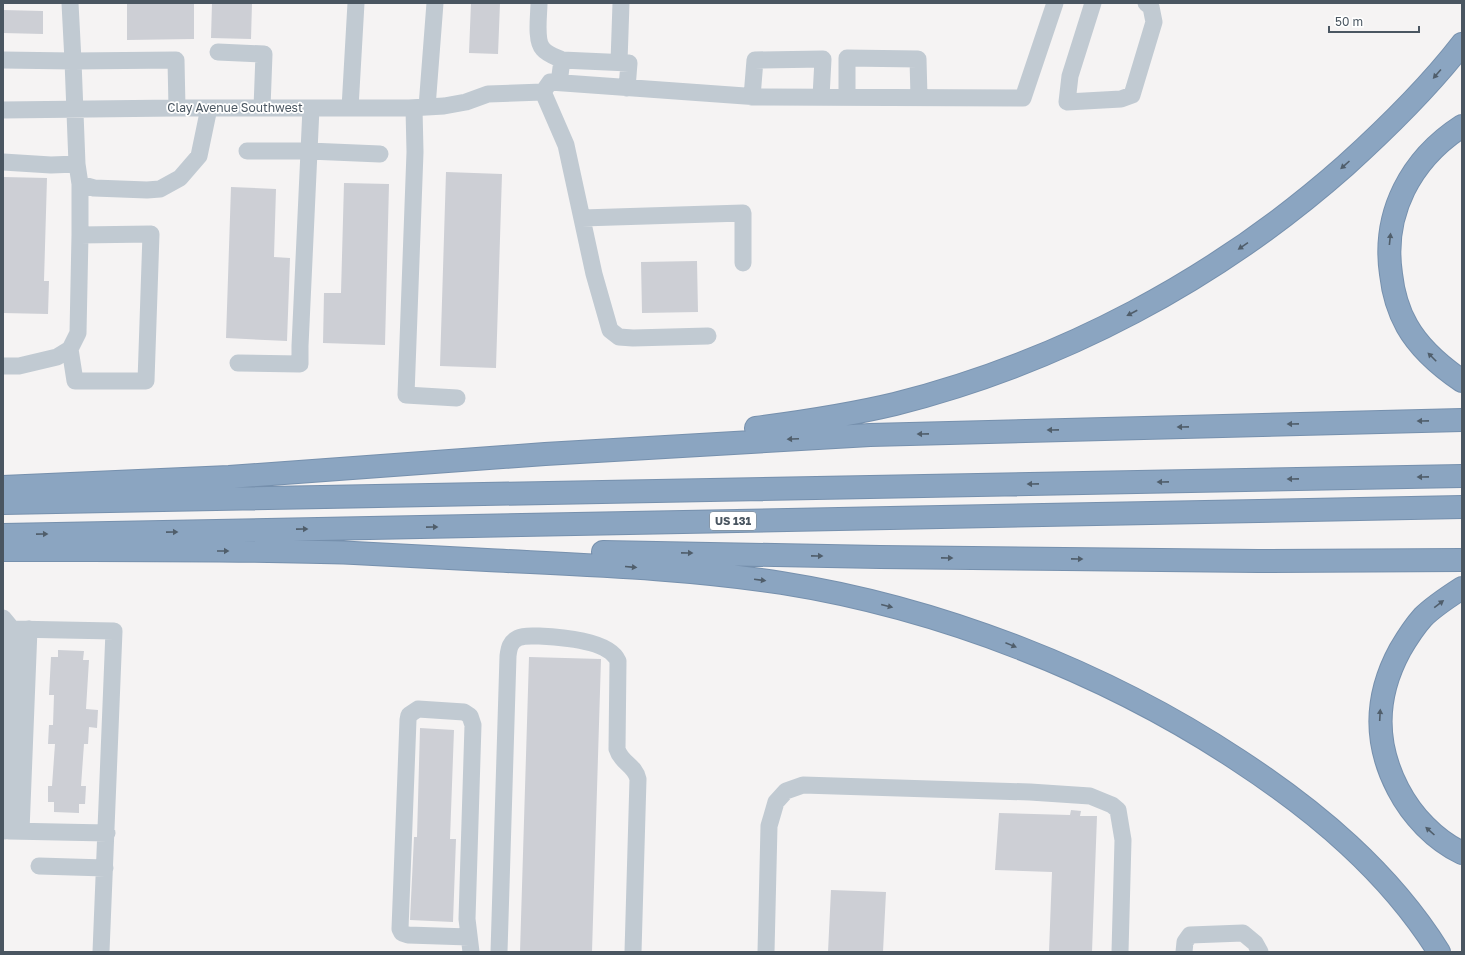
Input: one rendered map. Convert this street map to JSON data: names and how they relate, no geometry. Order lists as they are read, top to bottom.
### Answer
{
  "streets": {
    "highway": ["US 131"],
    "street": ["Clay Avenue Southwest"]
  },
  "scale_bar": "50 m"
}
